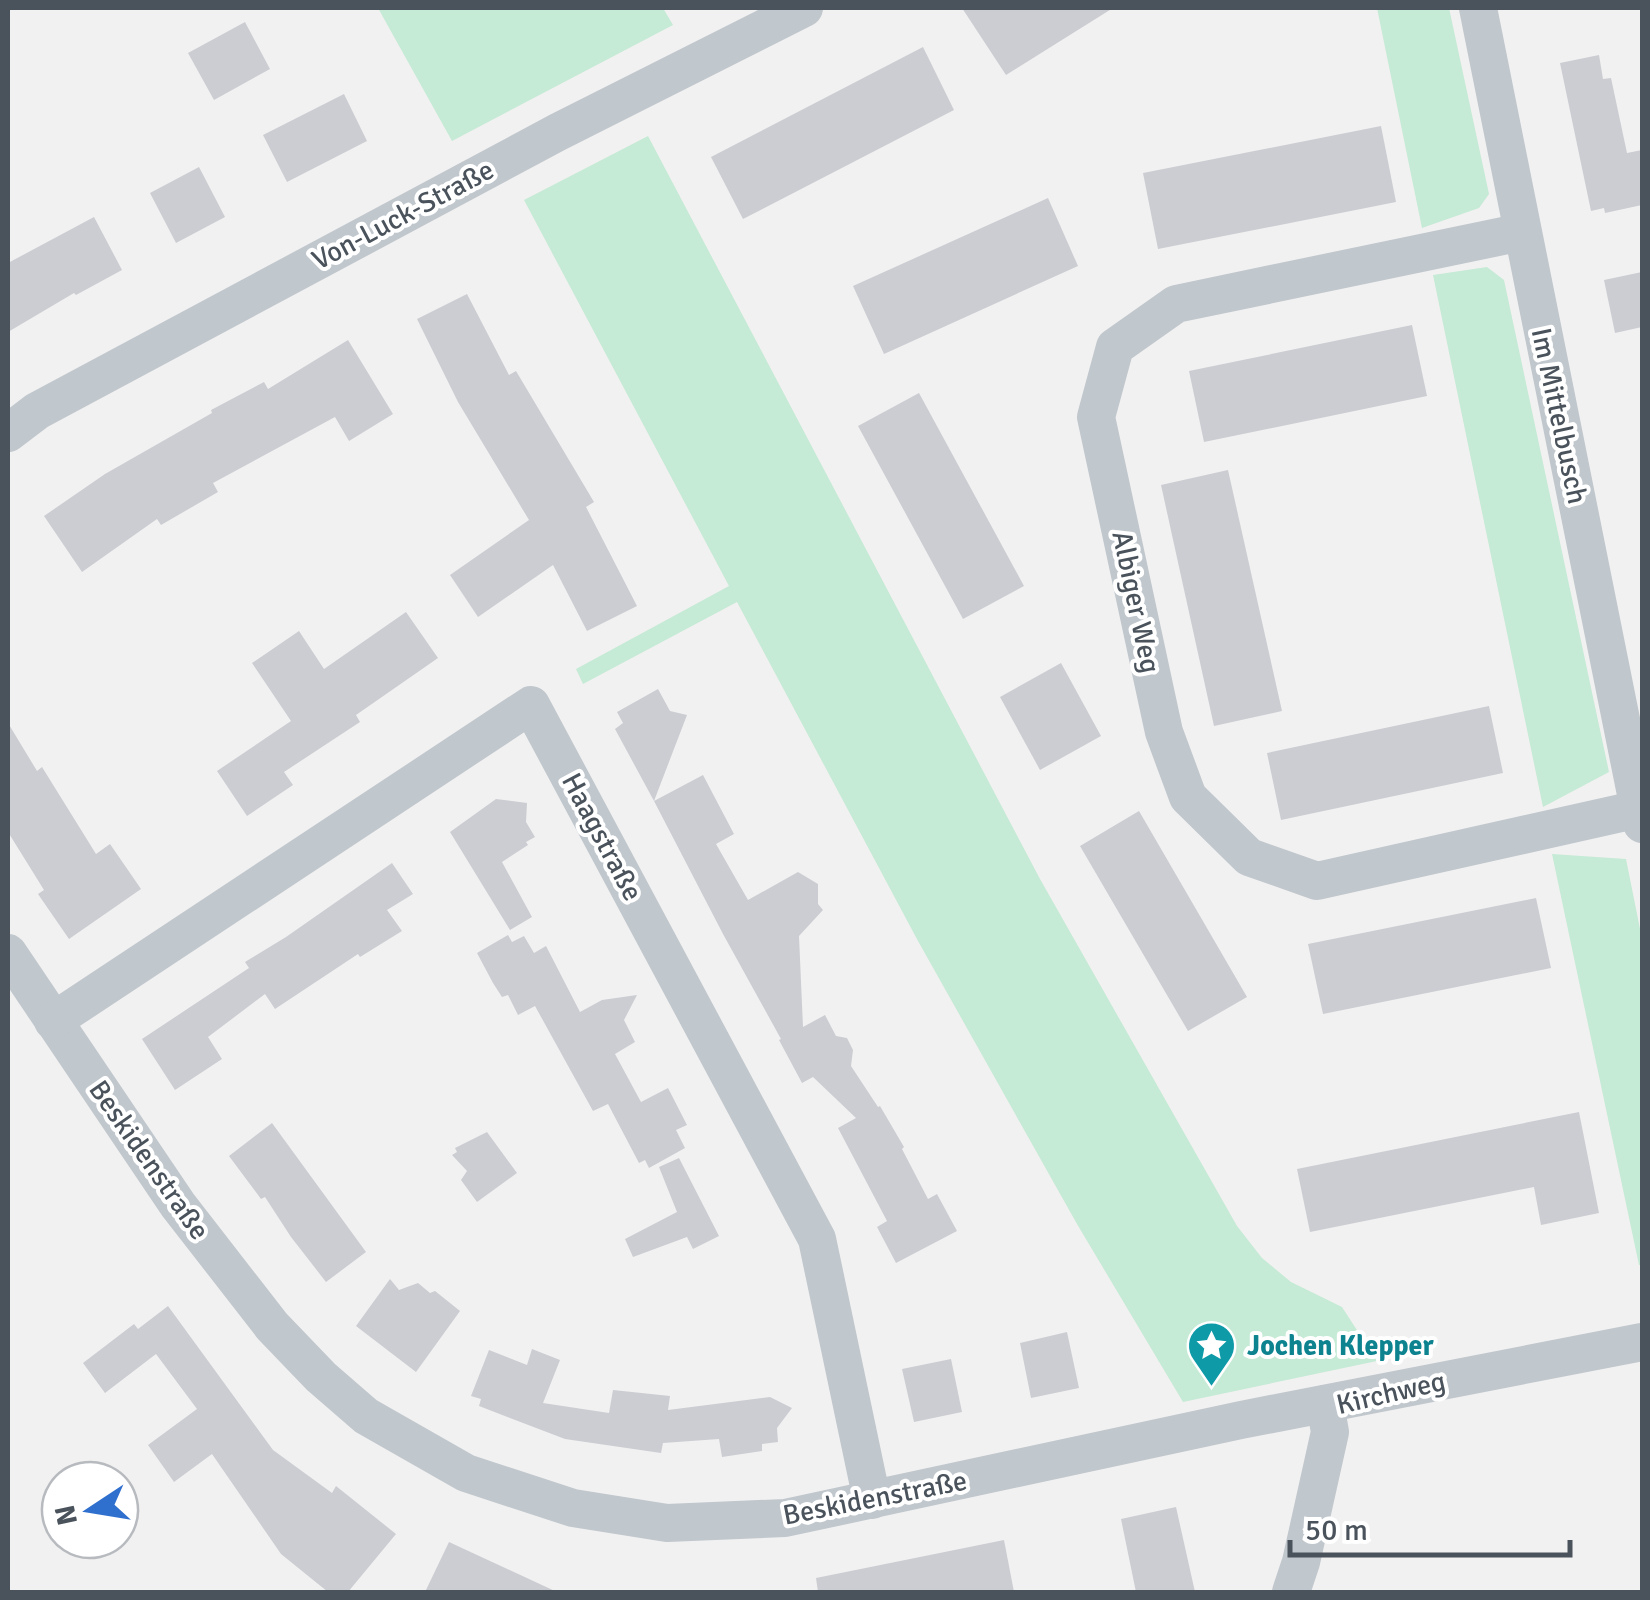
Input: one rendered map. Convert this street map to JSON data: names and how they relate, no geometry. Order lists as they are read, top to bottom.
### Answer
{
  "streets": {
    "street": [
      "Von-Luck-Straße",
      "Im Mittelbusch",
      "Albiger Weg",
      "Haagstraße",
      "Beskidenstraße",
      "Kirchweg"
    ]
  },
  "crossings": [
    ["Im Mittelbusch", "Albiger Weg"],
    ["Haagstraße", "Beskidenstraße"],
    ["Beskidenstraße", "Kirchweg"]
  ],
  "places": {
    "place": ["Jochen Klepper"]
  },
  "scale_bar": "50 m",
  "north": "left"
}
